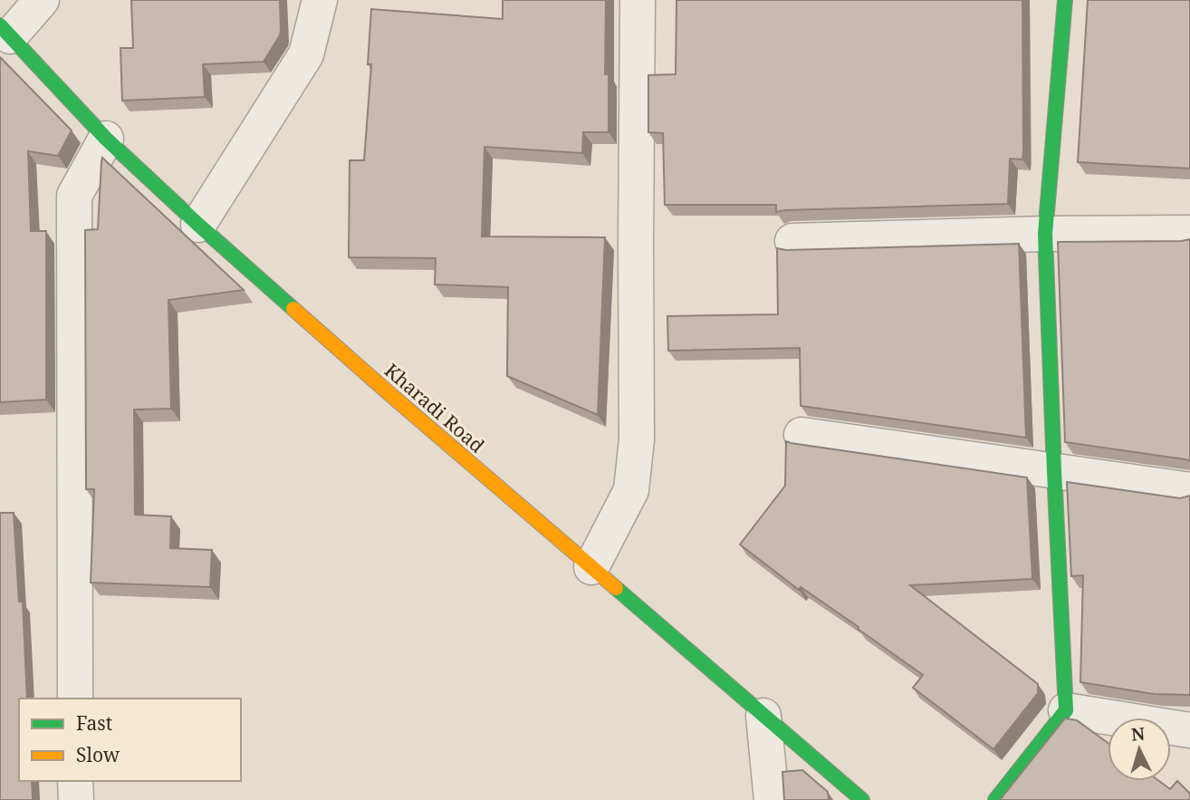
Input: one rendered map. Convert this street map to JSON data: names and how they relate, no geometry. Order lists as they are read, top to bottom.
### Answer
{
  "streets": {
    "street": ["Kharadi Road"]
  },
  "legend": ["Fast", "Slow"],
  "north": "top"
}
